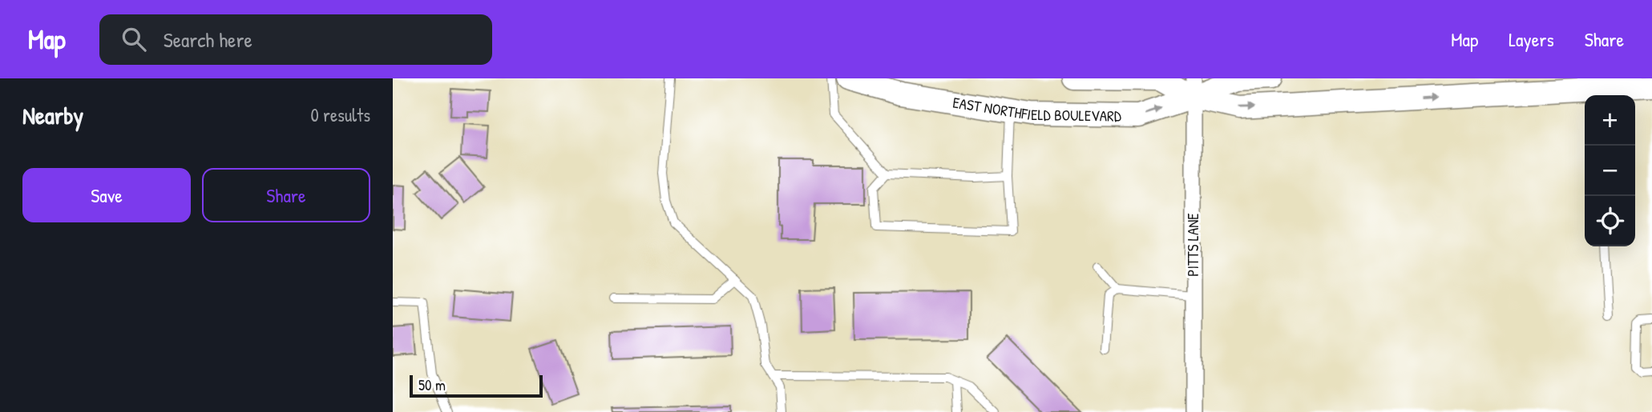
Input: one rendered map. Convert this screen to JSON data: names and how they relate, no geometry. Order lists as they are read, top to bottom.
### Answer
{
  "streets": {
    "main road": ["EAST NORTHFIELD BOULEVARD"],
    "street": ["PITTS LANE"]
  },
  "crossings": [
    ["EAST NORTHFIELD BOULEVARD", "PITTS LANE"]
  ],
  "scale_bar": "50 m",
  "page": {
    "header": "Map",
    "search": "Search here",
    "nav": ["Map", "Layers", "Share"],
    "heading": ["Nearby", "0 results"],
    "map_buttons": ["+", "−"],
    "buttons": ["Save", "Share"],
    "scale": "50 m"
  }
}
